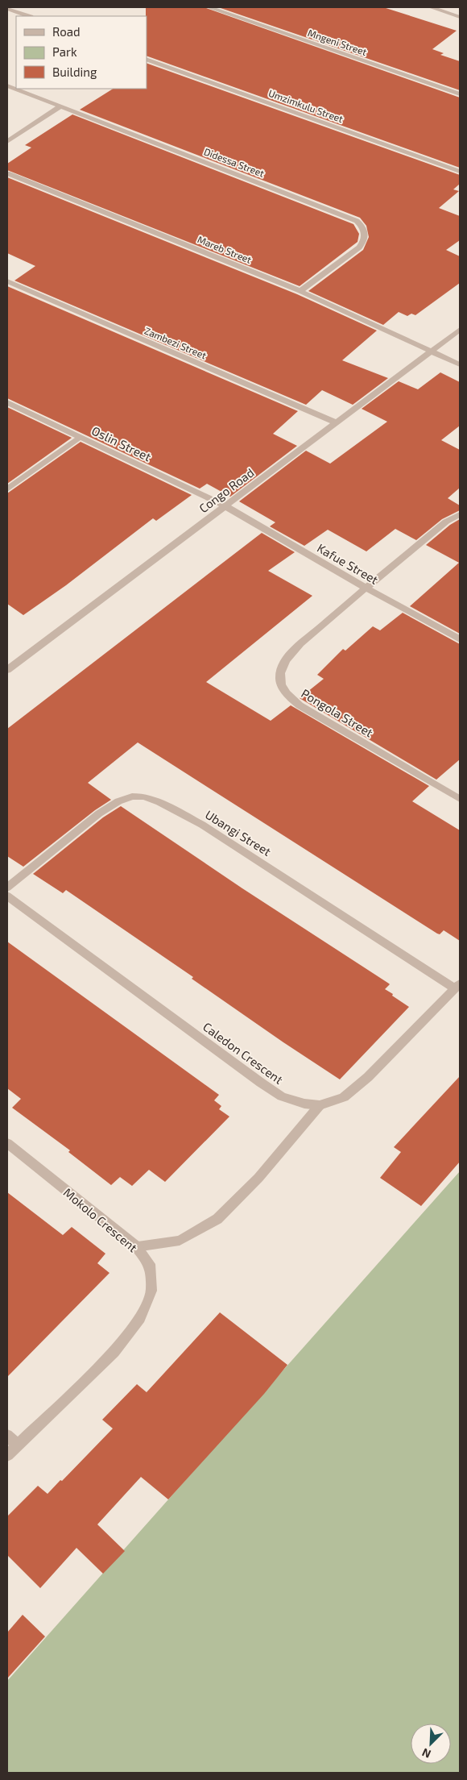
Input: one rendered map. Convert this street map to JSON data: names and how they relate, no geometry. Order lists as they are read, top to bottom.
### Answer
{
  "streets": {
    "street": [
      "Mngeni Street",
      "Umzimkulu Street",
      "Didessa Street",
      "Mareb Street",
      "Zambezi Street",
      "Oslin Street",
      "Congo Road",
      "Kafue Street",
      "Pongola Street",
      "Ubangi Street",
      "Caledon Crescent",
      "Mokolo Crescent"
    ]
  },
  "crossings": [
    ["Didessa Street", "Mareb Street"],
    ["Mareb Street", "Congo Road"],
    ["Zambezi Street", "Congo Road"],
    ["Oslin Street", "Congo Road"],
    ["Oslin Street", "Kafue Street"],
    ["Congo Road", "Kafue Street"],
    ["Kafue Street", "Pongola Street"],
    ["Ubangi Street", "Caledon Crescent"]
  ],
  "legend": ["Road", "Park", "Building"],
  "north": "bottom left"
}
